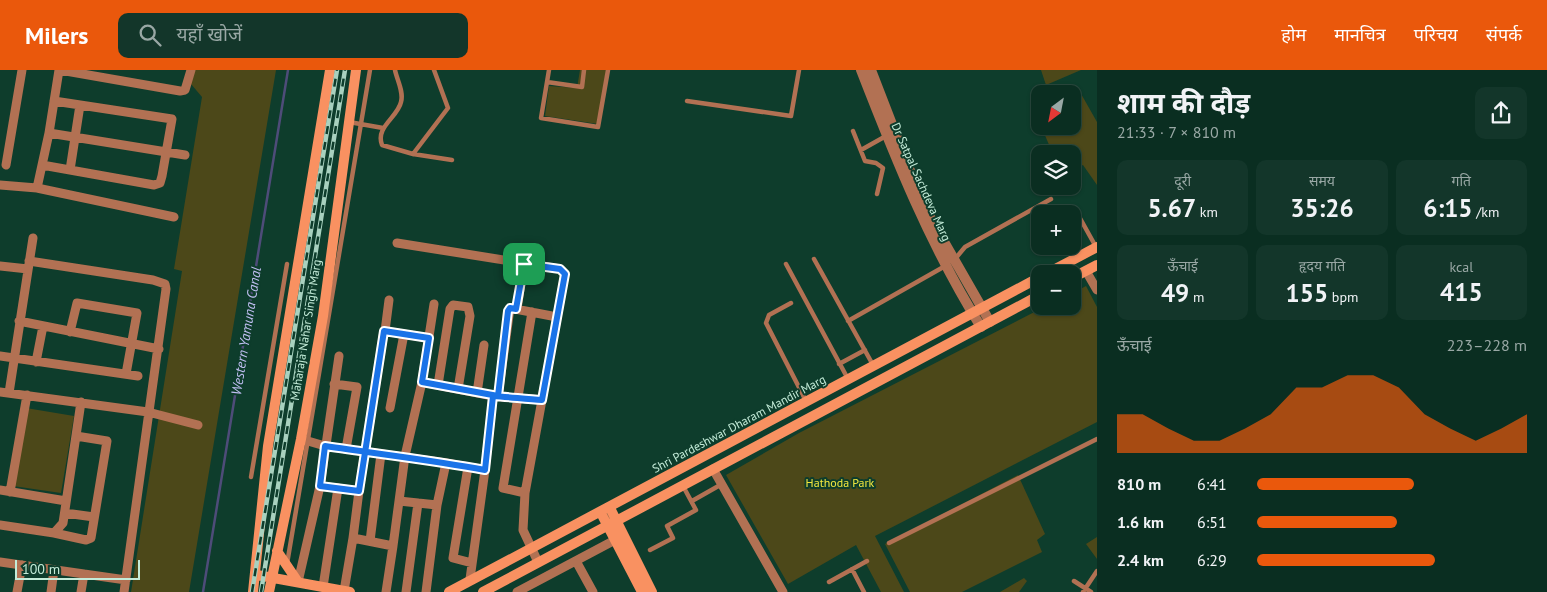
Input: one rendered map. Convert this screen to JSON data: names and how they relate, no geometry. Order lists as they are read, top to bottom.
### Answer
{
  "streets": {
    "main road": ["Maharaja Nahar Singh Marg", "Shri Pardeshwar Dharam Mandir Marg"],
    "street": ["Dr Satpal Sachdeva Marg"]
  },
  "crossings": [
    ["Dr Satpal Sachdeva Marg", "Shri Pardeshwar Dharam Mandir Marg"]
  ],
  "water": ["Western Yamuna Canal"],
  "parks": ["Hathoda Park"],
  "scale_bar": "100 m",
  "north": "bottom left",
  "page": {
    "header": "Milers",
    "search": "यहाँ खोजें",
    "nav": [
      "होम",
      "मानचित्र",
      "परिचय",
      "संपर्क"
    ],
    "heading": ["शाम की दौड़", "21:33 · 7 × 810 m"],
    "map_buttons": ["+", "−"],
    "stats": [
      ["दूरी", "5.67 km"],
      ["समय", "35:26"],
      ["गति", "6:15 /km"],
      ["ऊँचाई", "49 m"],
      ["हृदय गति", "155 bpm"],
      ["kcal", "415"]
    ],
    "chart": ["ऊँचाई", "223–228 m"],
    "list": [
      {
        "name": "810 m",
        "note": "6:41"
      },
      {
        "name": "1.6 km",
        "note": "6:51"
      },
      {
        "name": "2.4 km",
        "note": "6:29"
      }
    ],
    "scale": "100 m"
  }
}
